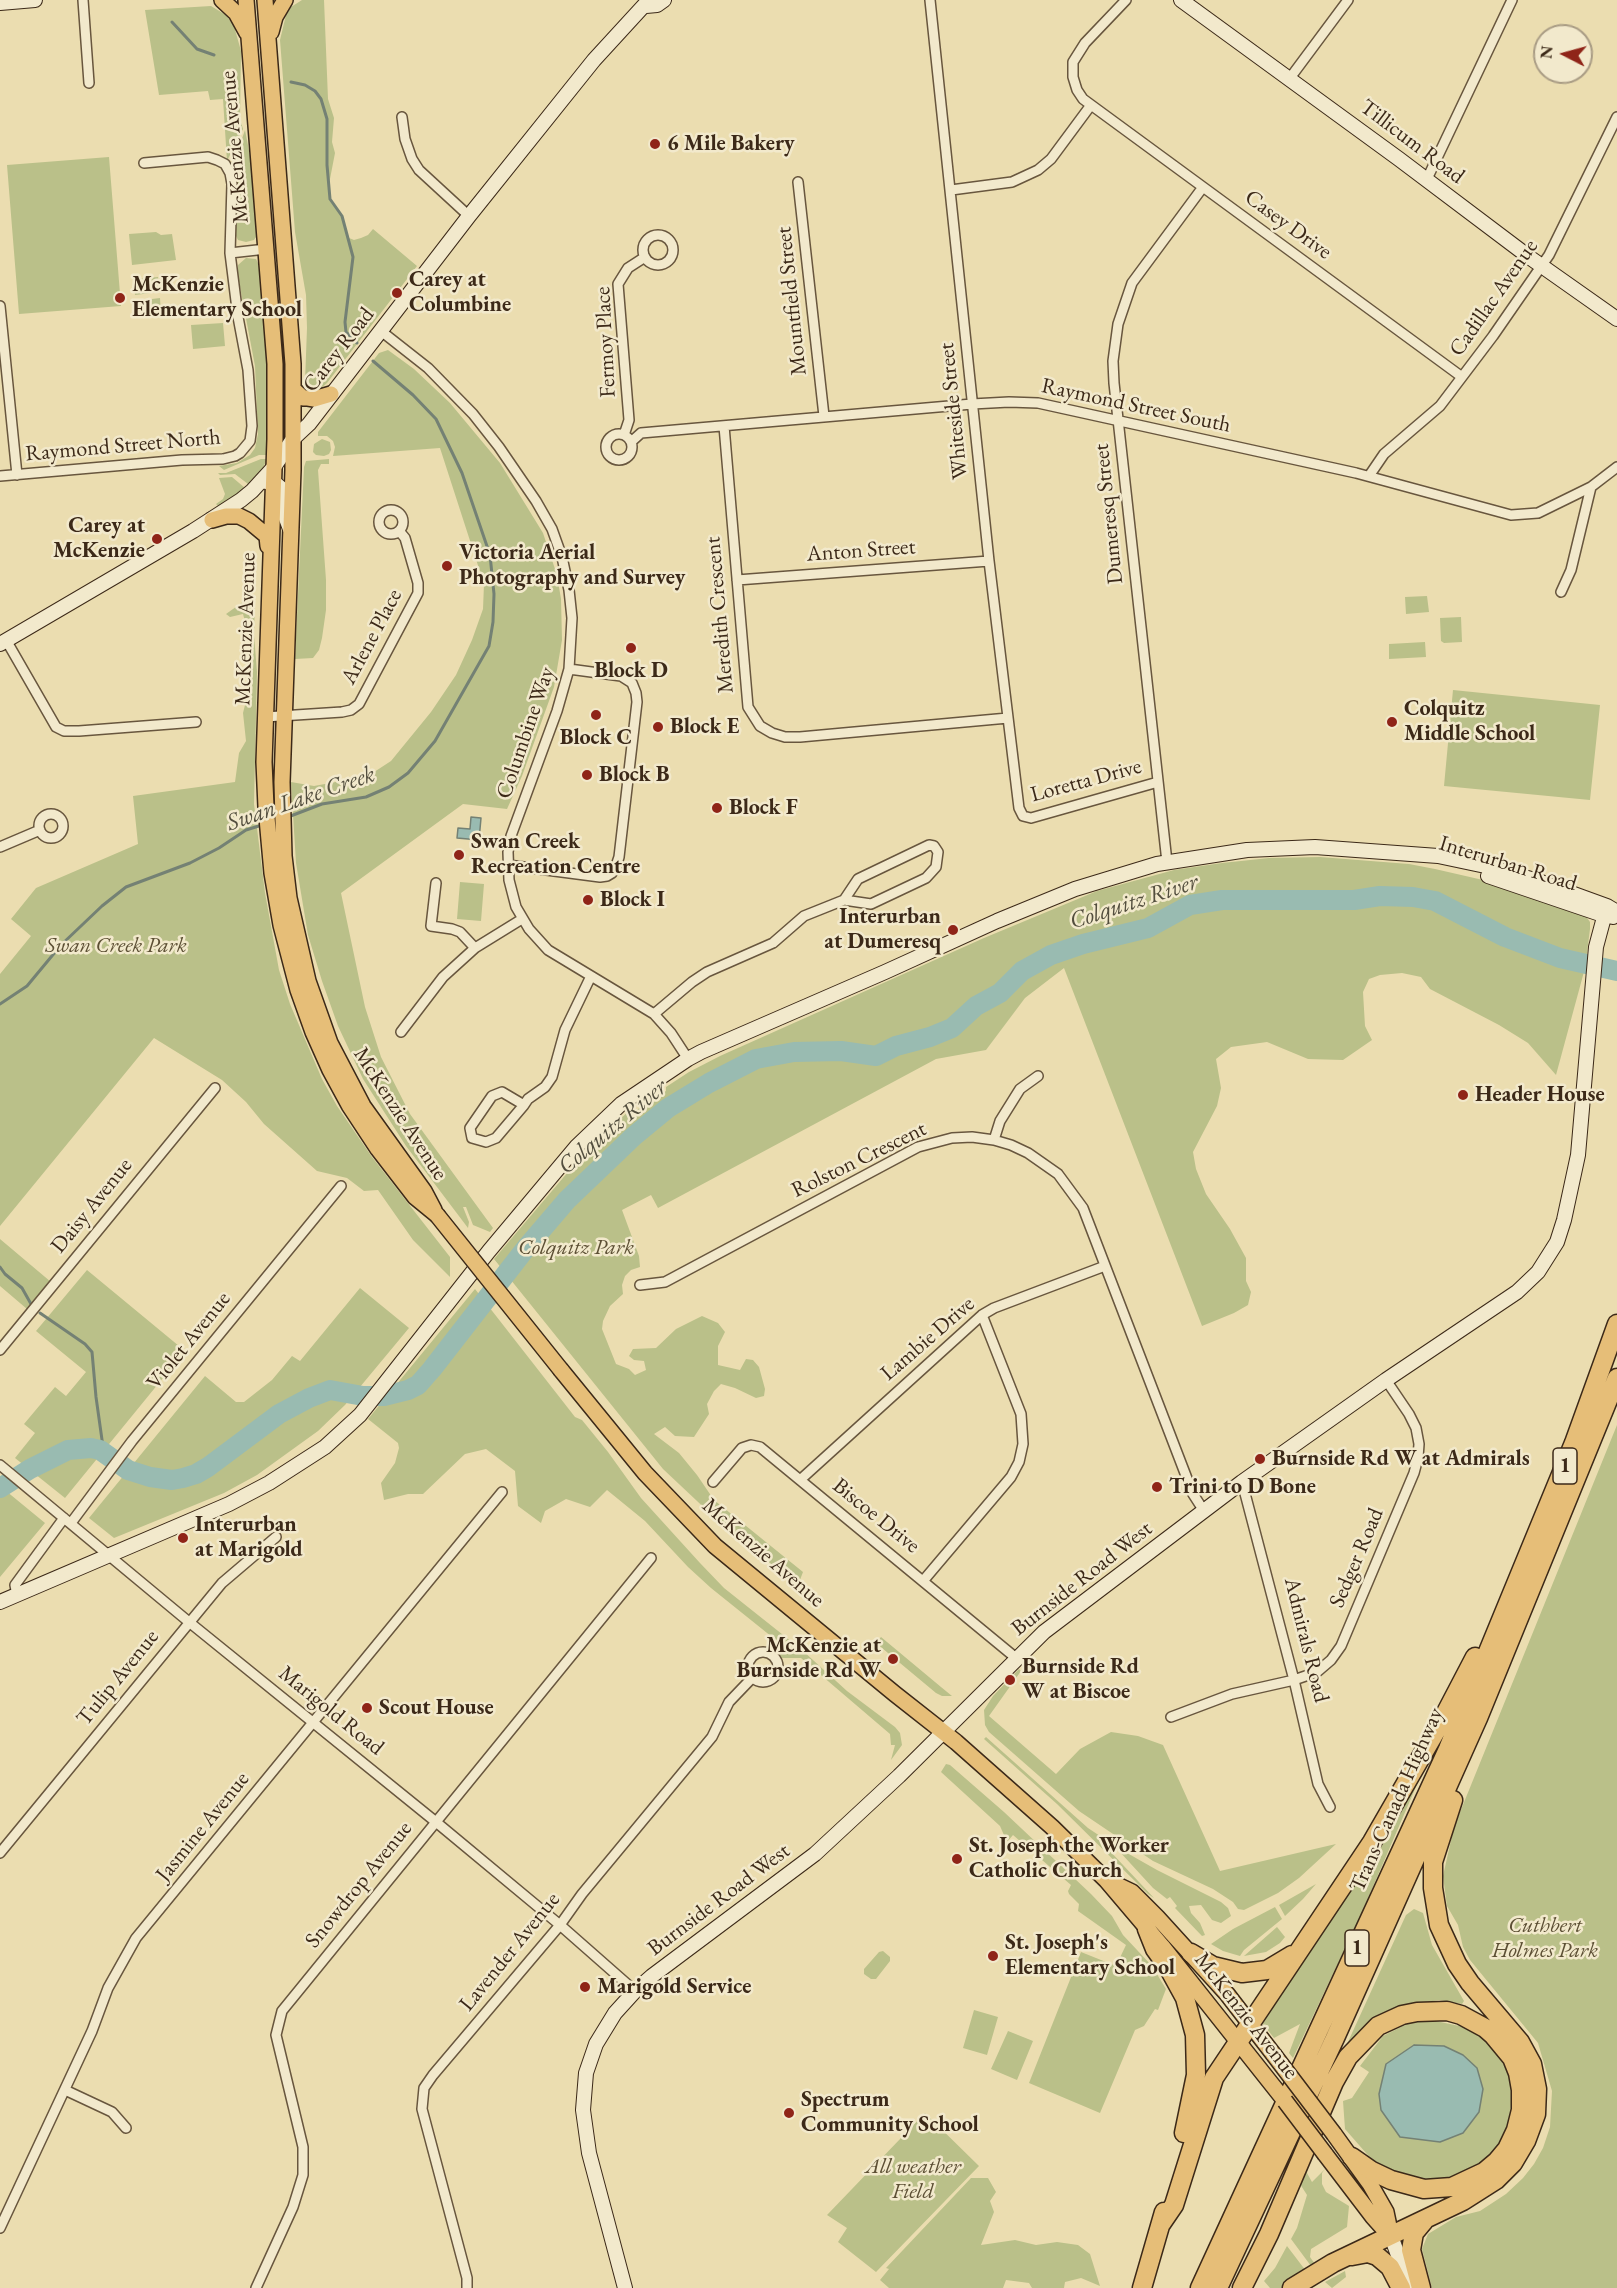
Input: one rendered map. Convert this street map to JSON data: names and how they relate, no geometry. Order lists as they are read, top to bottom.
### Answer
{
  "streets": {
    "highway": ["1", "Trans-Canada Highway"],
    "main road": ["McKenzie Avenue"],
    "street": [
      "Tillicum Road",
      "Casey Drive",
      "Cadillac Avenue",
      "Mountfield Street",
      "Fermoy Place",
      "Carey Road",
      "Raymond Street South",
      "Whiteside Street",
      "Raymond Street North",
      "Dumeresq Street",
      "Anton Street",
      "Meredith Crescent",
      "Arlene Place",
      "Columbine Way",
      "Loretta Drive",
      "Interurban Road",
      "Rolston Crescent",
      "Daisy Avenue",
      "Lambie Drive",
      "Violet Avenue",
      "Biscoe Drive",
      "Sedger Road",
      "Burnside Road West",
      "Admirals Road",
      "Tulip Avenue",
      "Marigold Road",
      "Jasmine Avenue",
      "Snowdrop Avenue",
      "Lavender Avenue"
    ]
  },
  "crossings": [
    ["Tillicum Road", "Cadillac Avenue"],
    ["McKenzie Avenue", "Carey Road"],
    ["McKenzie Avenue", "Arlene Place"],
    ["McKenzie Avenue", "Burnside Road West"],
    ["Casey Drive", "Cadillac Avenue"],
    ["Casey Drive", "Dumeresq Street"],
    ["Cadillac Avenue", "Raymond Street South"],
    ["Mountfield Street", "Raymond Street South"],
    ["Fermoy Place", "Raymond Street South"],
    ["Carey Road", "Columbine Way"],
    ["Raymond Street South", "Whiteside Street"],
    ["Raymond Street South", "Dumeresq Street"],
    ["Raymond Street South", "Meredith Crescent"],
    ["Whiteside Street", "Anton Street"],
    ["Whiteside Street", "Meredith Crescent"],
    ["Whiteside Street", "Loretta Drive"],
    ["Dumeresq Street", "Loretta Drive"],
    ["Anton Street", "Meredith Crescent"],
    ["Interurban Road", "Burnside Road West"],
    ["Rolston Crescent", "Lambie Drive"],
    ["Rolston Crescent", "Burnside Road West"],
    ["Lambie Drive", "Biscoe Drive"],
    ["Violet Avenue", "Marigold Road"],
    ["Biscoe Drive", "Burnside Road West"],
    ["Sedger Road", "Burnside Road West"],
    ["Sedger Road", "Admirals Road"],
    ["Burnside Road West", "Admirals Road"],
    ["Burnside Road West", "Marigold Road"],
    ["Tulip Avenue", "Marigold Road"],
    ["Marigold Road", "Jasmine Avenue"],
    ["Marigold Road", "Snowdrop Avenue"],
    ["Marigold Road", "Lavender Avenue"]
  ],
  "water": ["Swan Lake Creek", "Colquitz River"],
  "parks": [
    "Swan Creek Park",
    "Colquitz Park",
    "Cuthbert Holmes Park",
    "All weather Field"
  ],
  "places": [
    "6 Mile Bakery",
    "Carey at Columbine",
    "McKenzie Elementary School",
    "Carey at McKenzie",
    "Victoria Aerial Photography and Survey",
    "Block D",
    "Block C",
    "Colquitz Middle School",
    "Block E",
    "Block B",
    "Block F",
    "Swan Creek Recreation Centre",
    "Block I",
    "Interurban at Dumeresq",
    "Header House",
    "Burnside Rd W at Admirals",
    "Trini to D Bone",
    "Interurban at Marigold",
    "McKenzie at Burnside Rd W",
    "Burnside Rd W at Biscoe",
    "Scout House",
    "St. Joseph the Worker Catholic Church",
    "St. Joseph's Elementary School",
    "Marigold Service",
    "Spectrum Community School"
  ],
  "north": "left"
}
